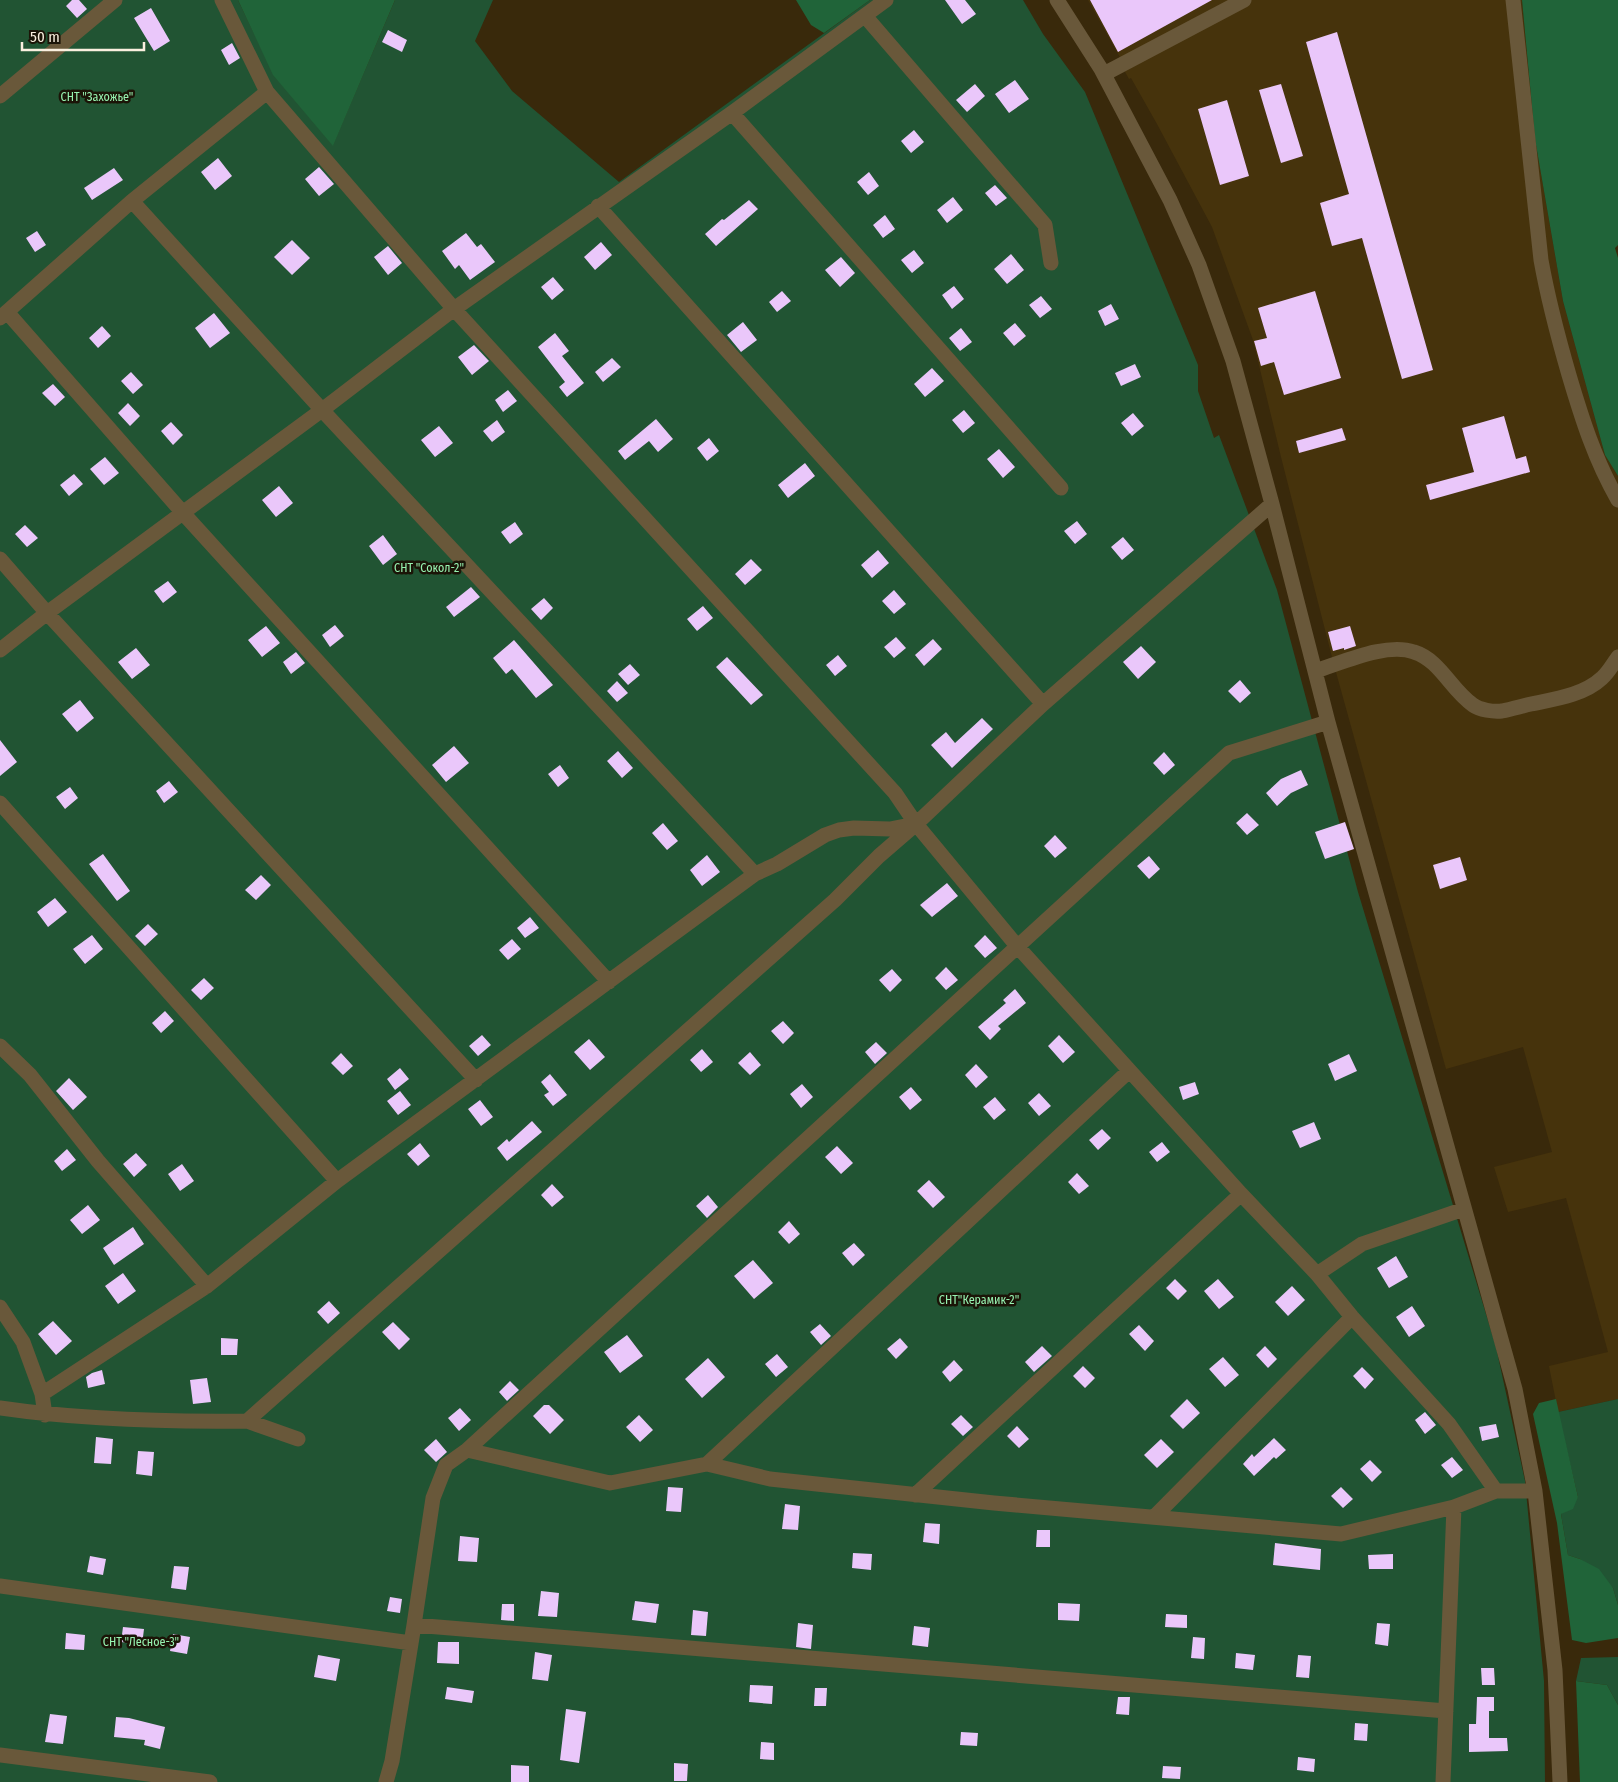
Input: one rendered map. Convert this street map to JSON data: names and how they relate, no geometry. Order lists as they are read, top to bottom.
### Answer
{
  "parks": [
    "СНТ \"Захожье\"",
    "СНТ \"Сокол-2\"",
    "СНТ\"Керамик-2\"",
    "СНТ \"Лесное-3\""
  ],
  "scale_bar": "50 m"
}
